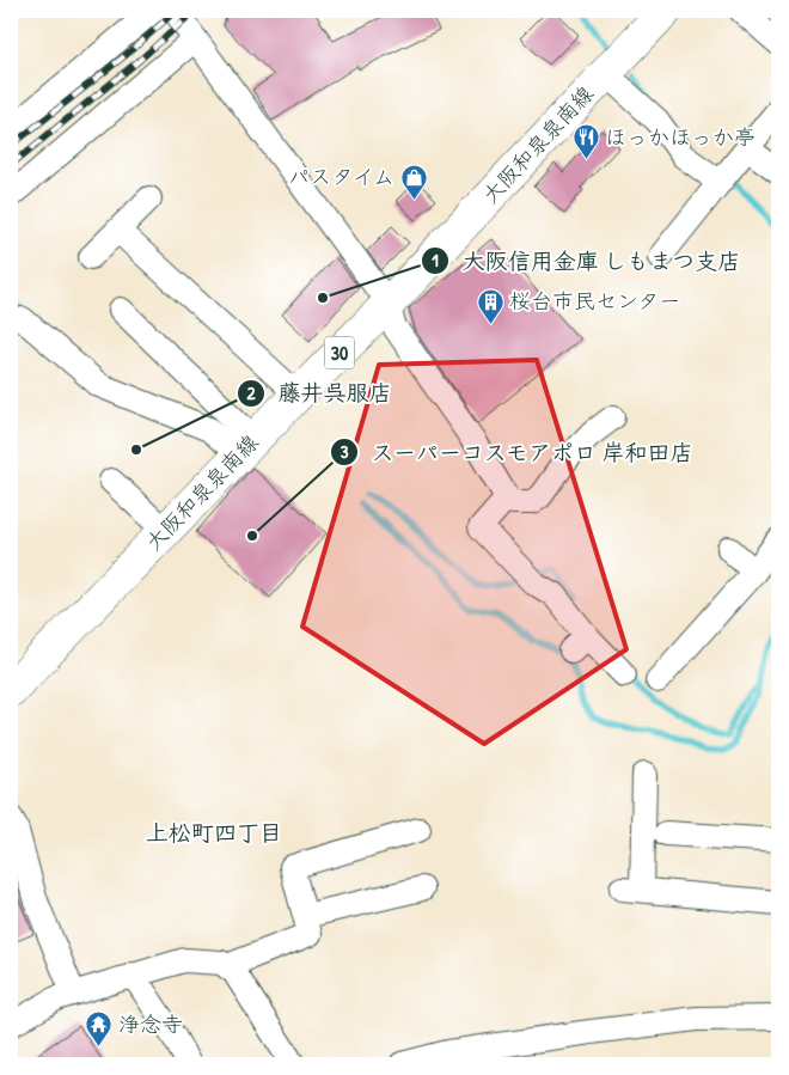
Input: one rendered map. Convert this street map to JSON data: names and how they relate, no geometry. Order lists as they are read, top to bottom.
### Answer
{
  "streets": {
    "main road": ["大阪和泉泉南線", "30"]
  },
  "districts": ["上松町四丁目"],
  "places": {
    "restaurant": ["ほっかほっか亭"],
    "shop": ["パスタイム"],
    "other": ["大阪信用金庫 しもまつ支店", "藤井呉服店", "スーパーコスモアポロ 岸和田店"],
    "building": ["桜台市民センター"],
    "temple": ["浄念寺"]
  }
}
